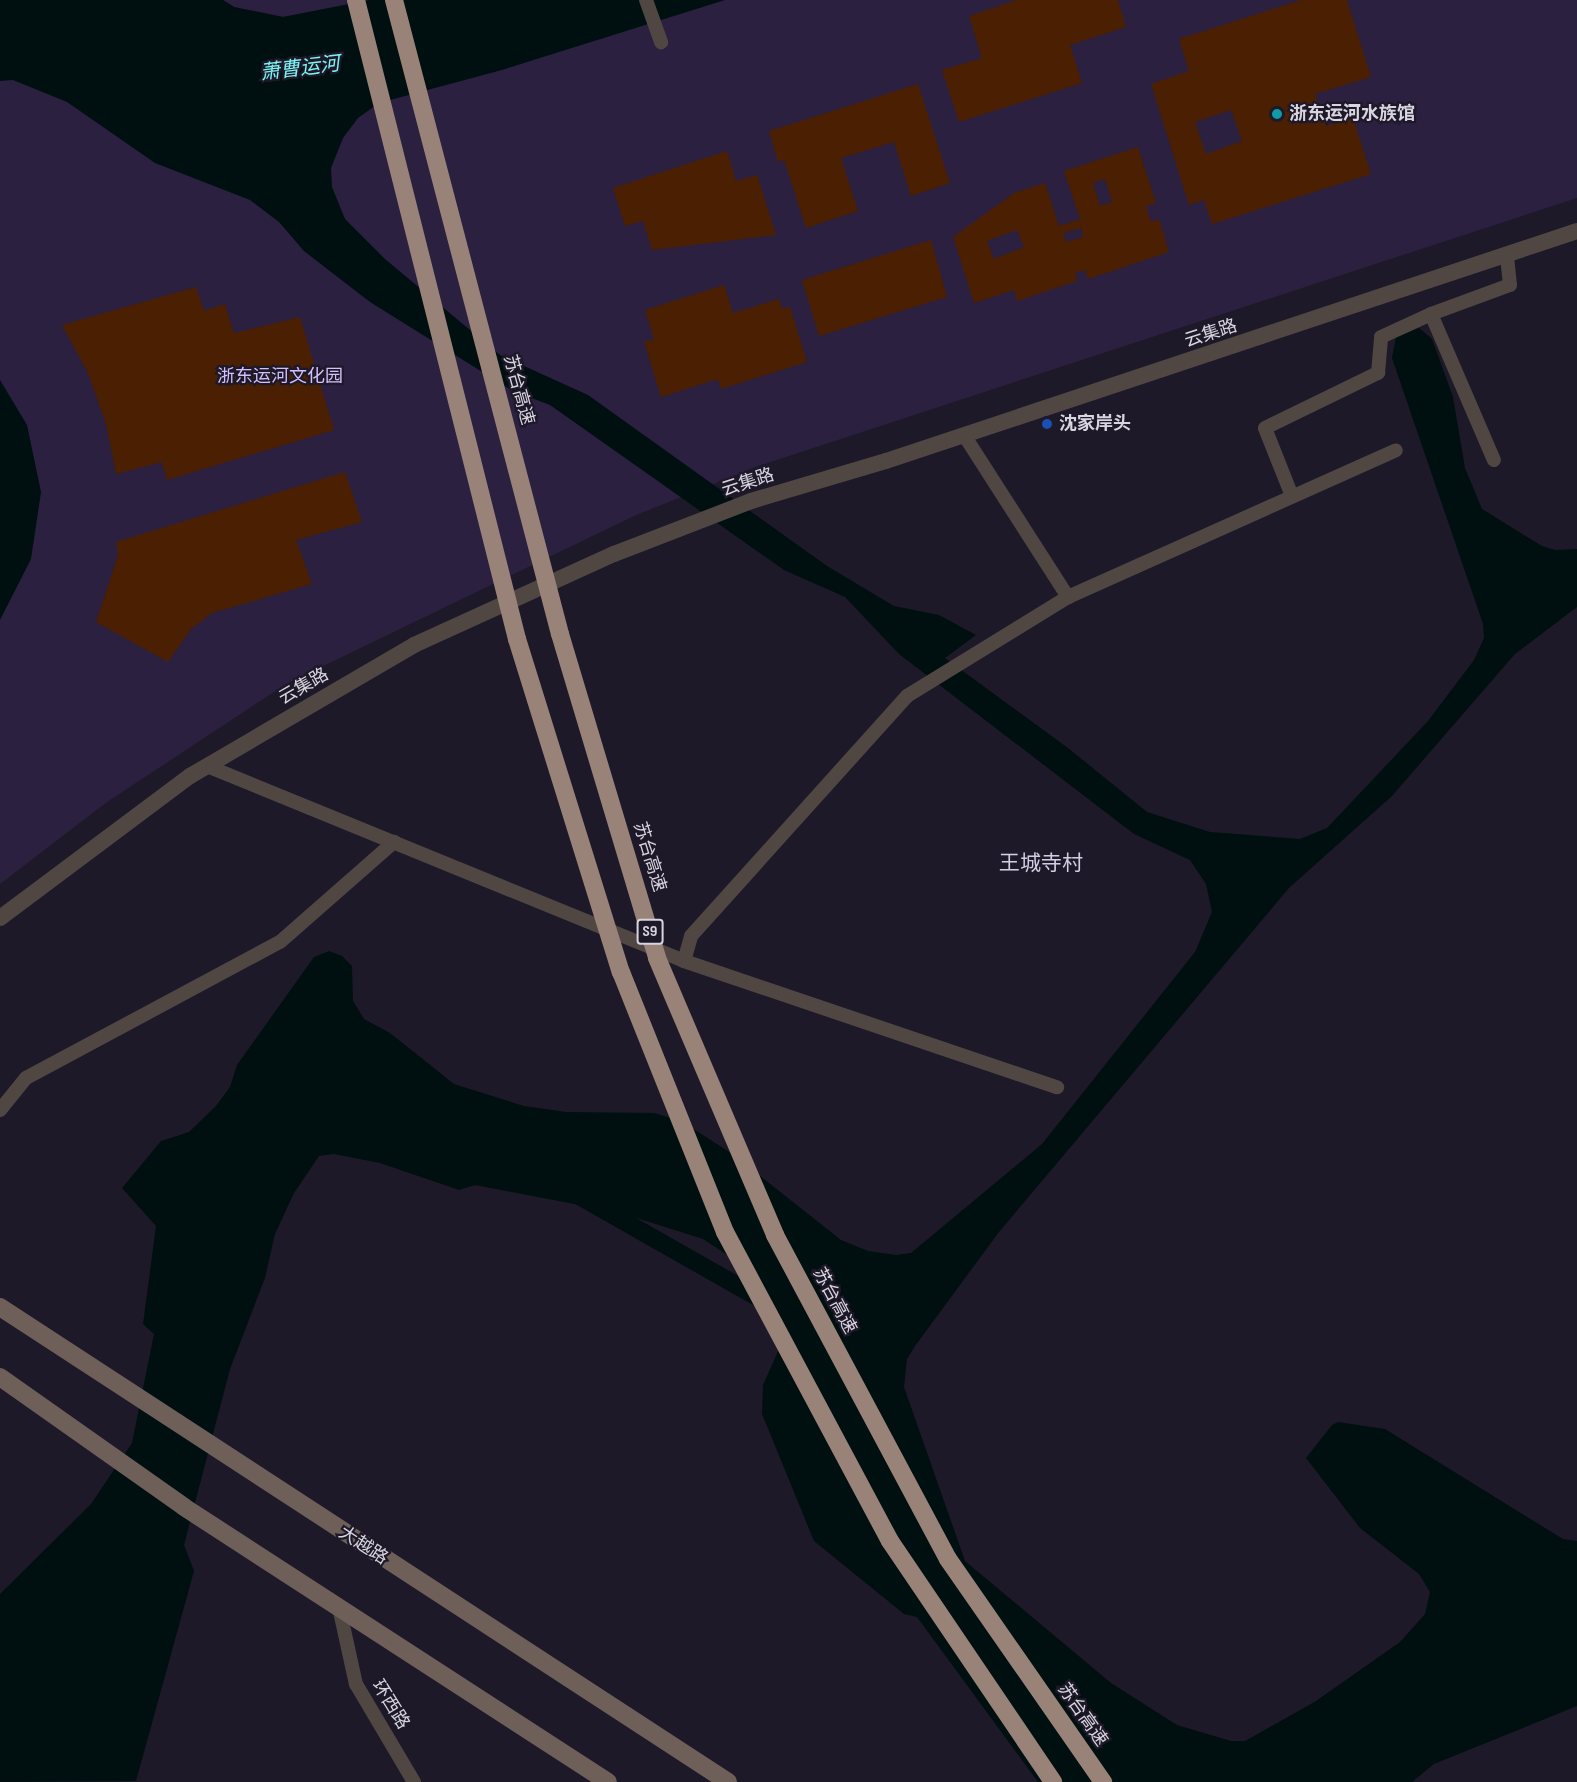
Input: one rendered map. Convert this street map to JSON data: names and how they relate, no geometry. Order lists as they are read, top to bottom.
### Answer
{
  "streets": {
    "highway": ["苏台高速", "S9"],
    "main road": ["大越路"],
    "street": ["云集路", "环西路"]
  },
  "districts": ["王城寺村"],
  "water": ["萧曹运河"],
  "parks": ["浙东运河文化园"],
  "places": ["浙东运河水族馆", "沈家岸头"]
}
